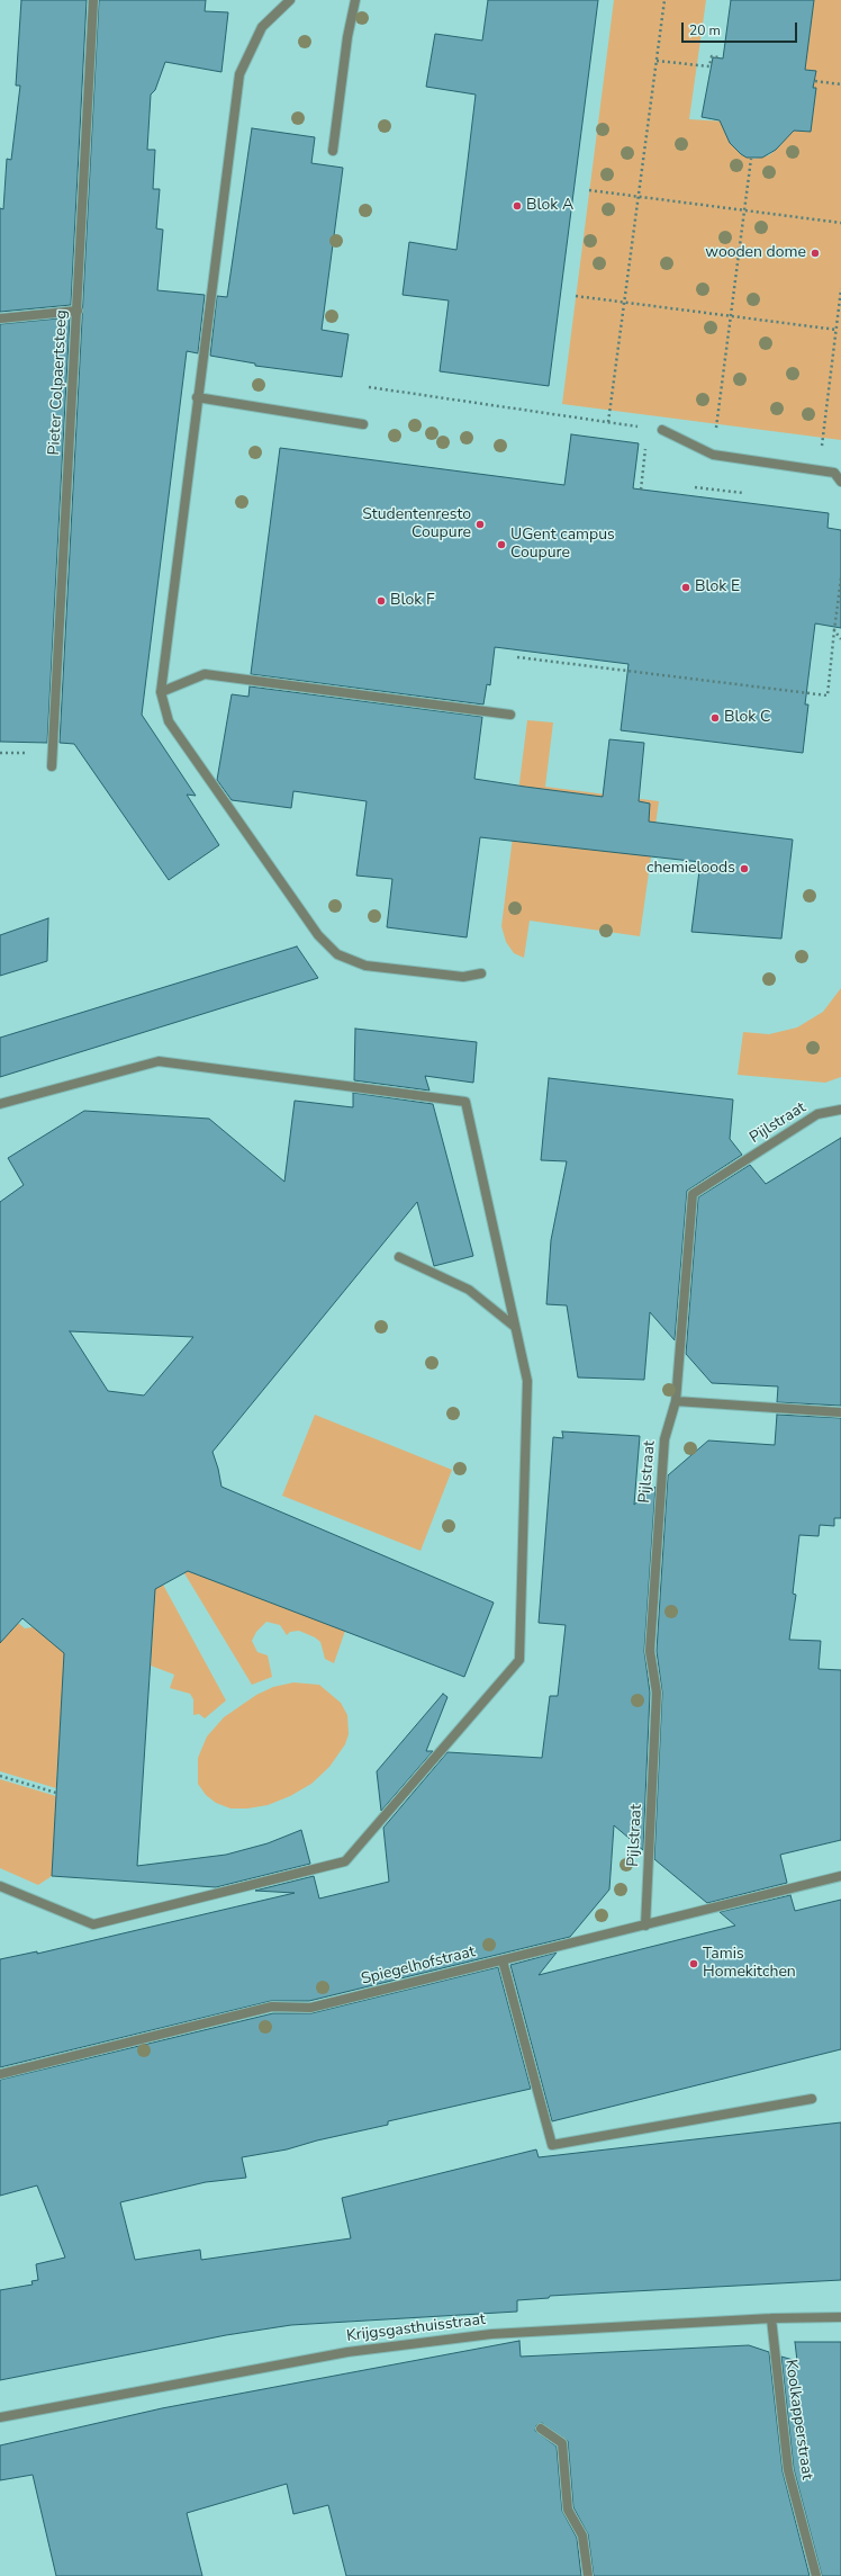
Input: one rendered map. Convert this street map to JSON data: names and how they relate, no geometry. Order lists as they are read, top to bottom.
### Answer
{
  "streets": {
    "street": [
      "Pieter Colpaertsteeg",
      "Pijlstraat",
      "Spiegelhofstraat",
      "Krijgsgasthuisstraat",
      "Koolkapperstraat"
    ]
  },
  "crossings": [
    ["Pijlstraat", "Spiegelhofstraat"],
    ["Krijgsgasthuisstraat", "Koolkapperstraat"]
  ],
  "places": [
    "Blok A",
    "wooden dome",
    "Studentenresto Coupure",
    "UGent campus Coupure",
    "Blok E",
    "Blok F",
    "Blok C",
    "chemieloods",
    "Tamis Homekitchen"
  ],
  "scale_bar": "20 m"
}
